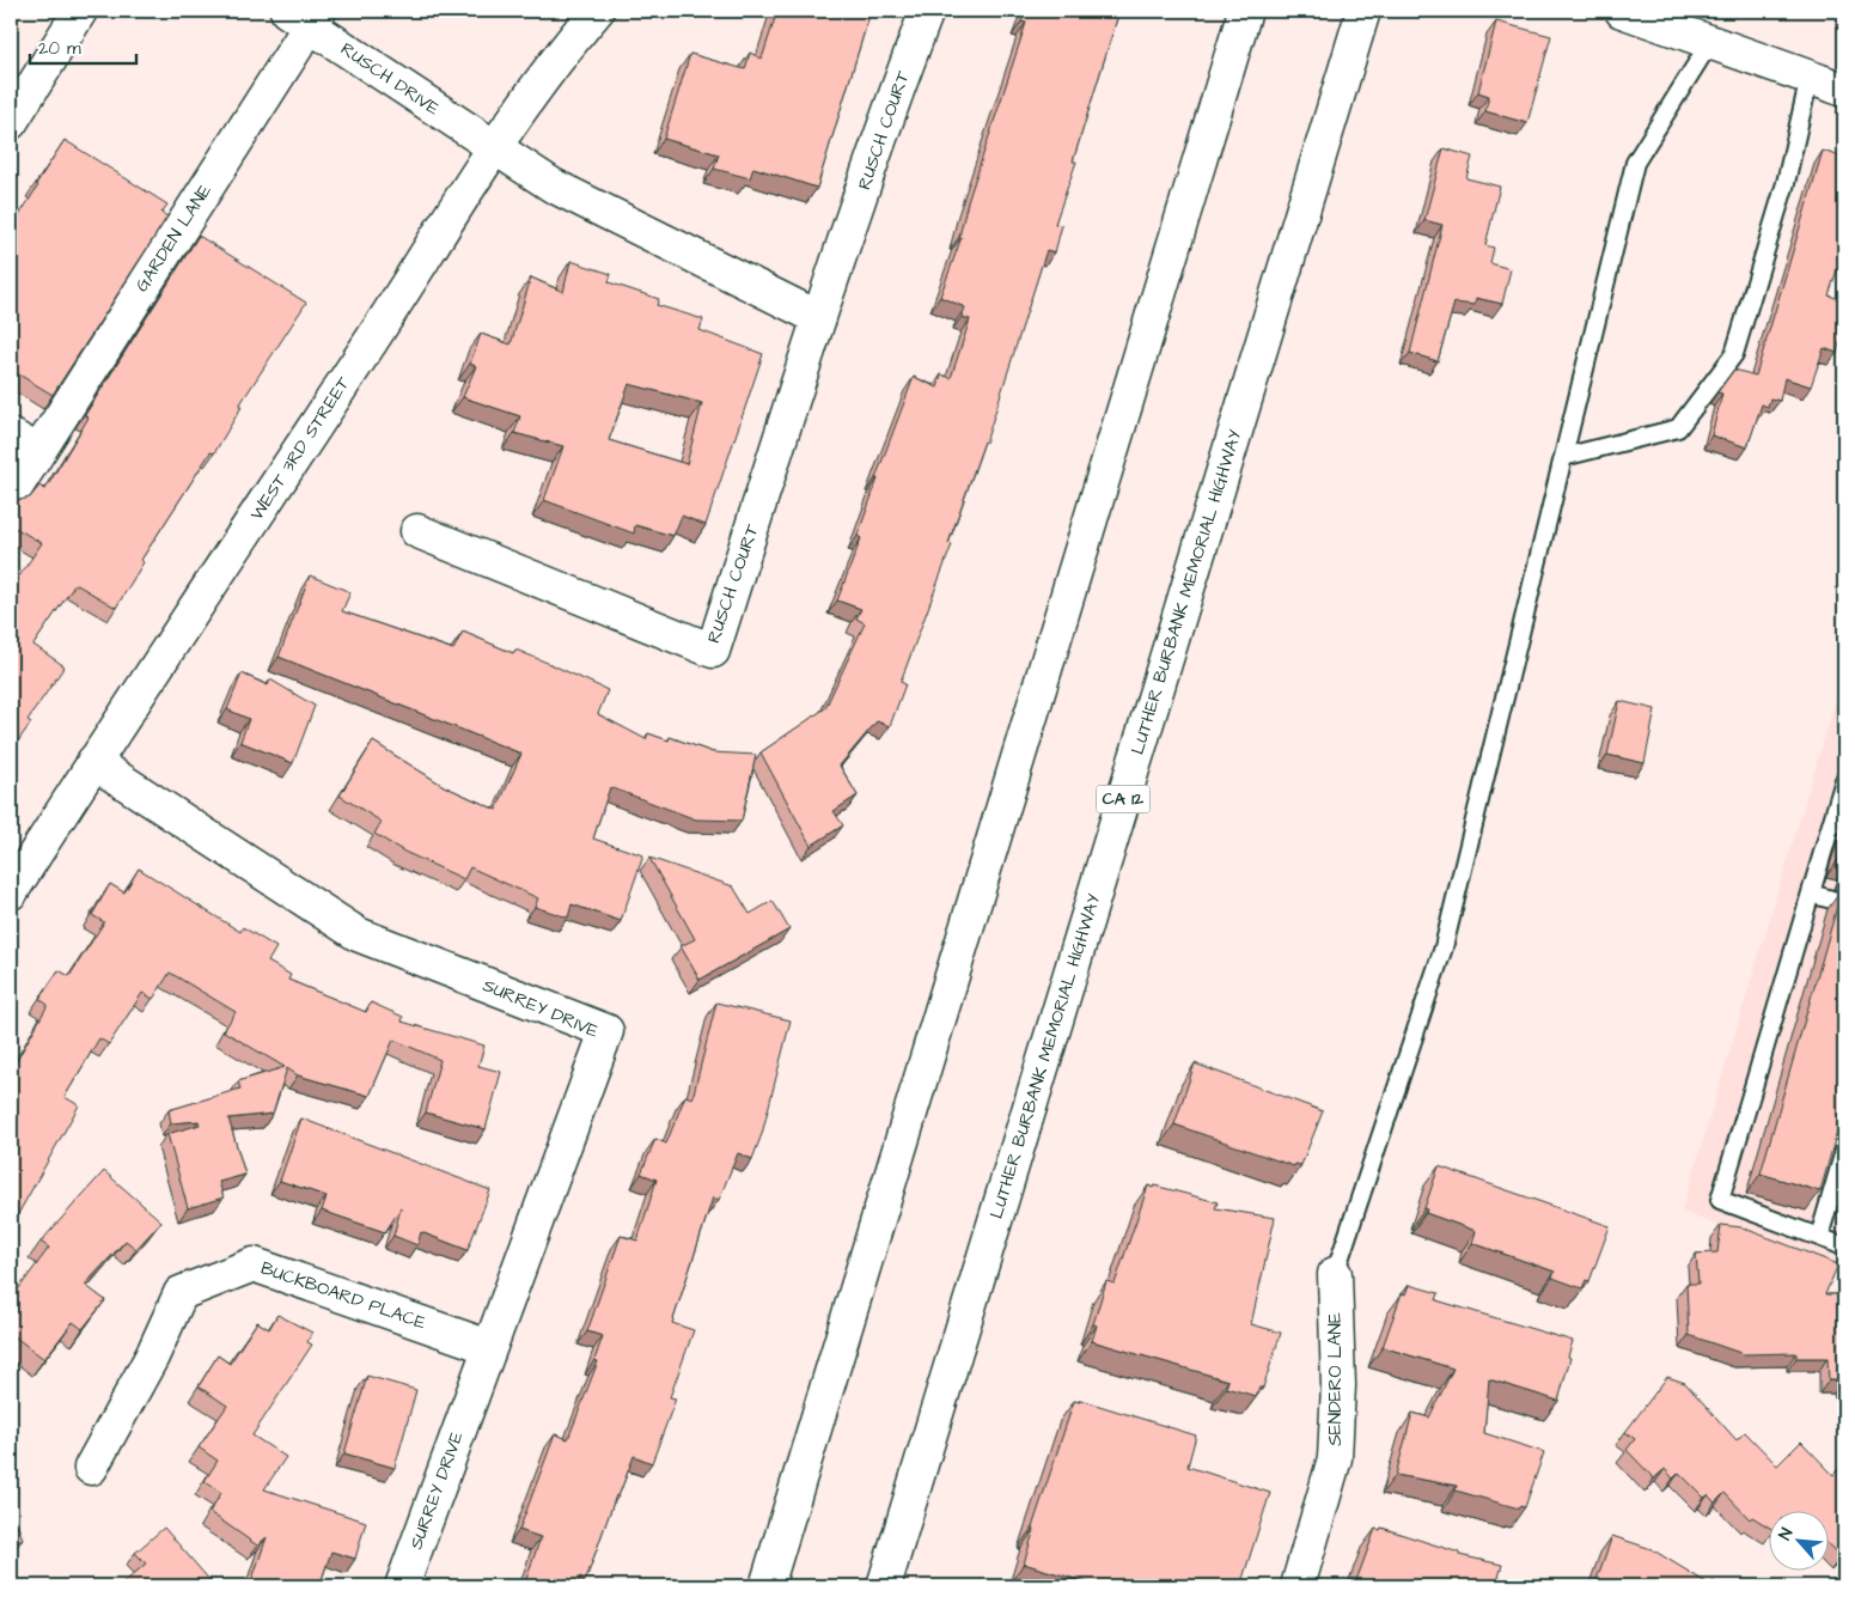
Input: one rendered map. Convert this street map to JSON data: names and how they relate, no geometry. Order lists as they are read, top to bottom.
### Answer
{
  "streets": {
    "main road": [
      "RUSCH DRIVE",
      "RUSCH COURT",
      "GARDEN LANE",
      "WEST 3RD STREET",
      "LUTHER BURBANK MEMORIAL HIGHWAY",
      "CA 12",
      "SURREY DRIVE",
      "BUCKBOARD PLACE",
      "SENDERO LANE"
    ]
  },
  "crossings": [
    ["RUSCH DRIVE", "GARDEN LANE"],
    ["RUSCH DRIVE", "WEST 3RD STREET"],
    ["WEST 3RD STREET", "SURREY DRIVE"],
    ["SURREY DRIVE", "BUCKBOARD PLACE"]
  ],
  "scale_bar": "20 m",
  "north": "top left"
}
